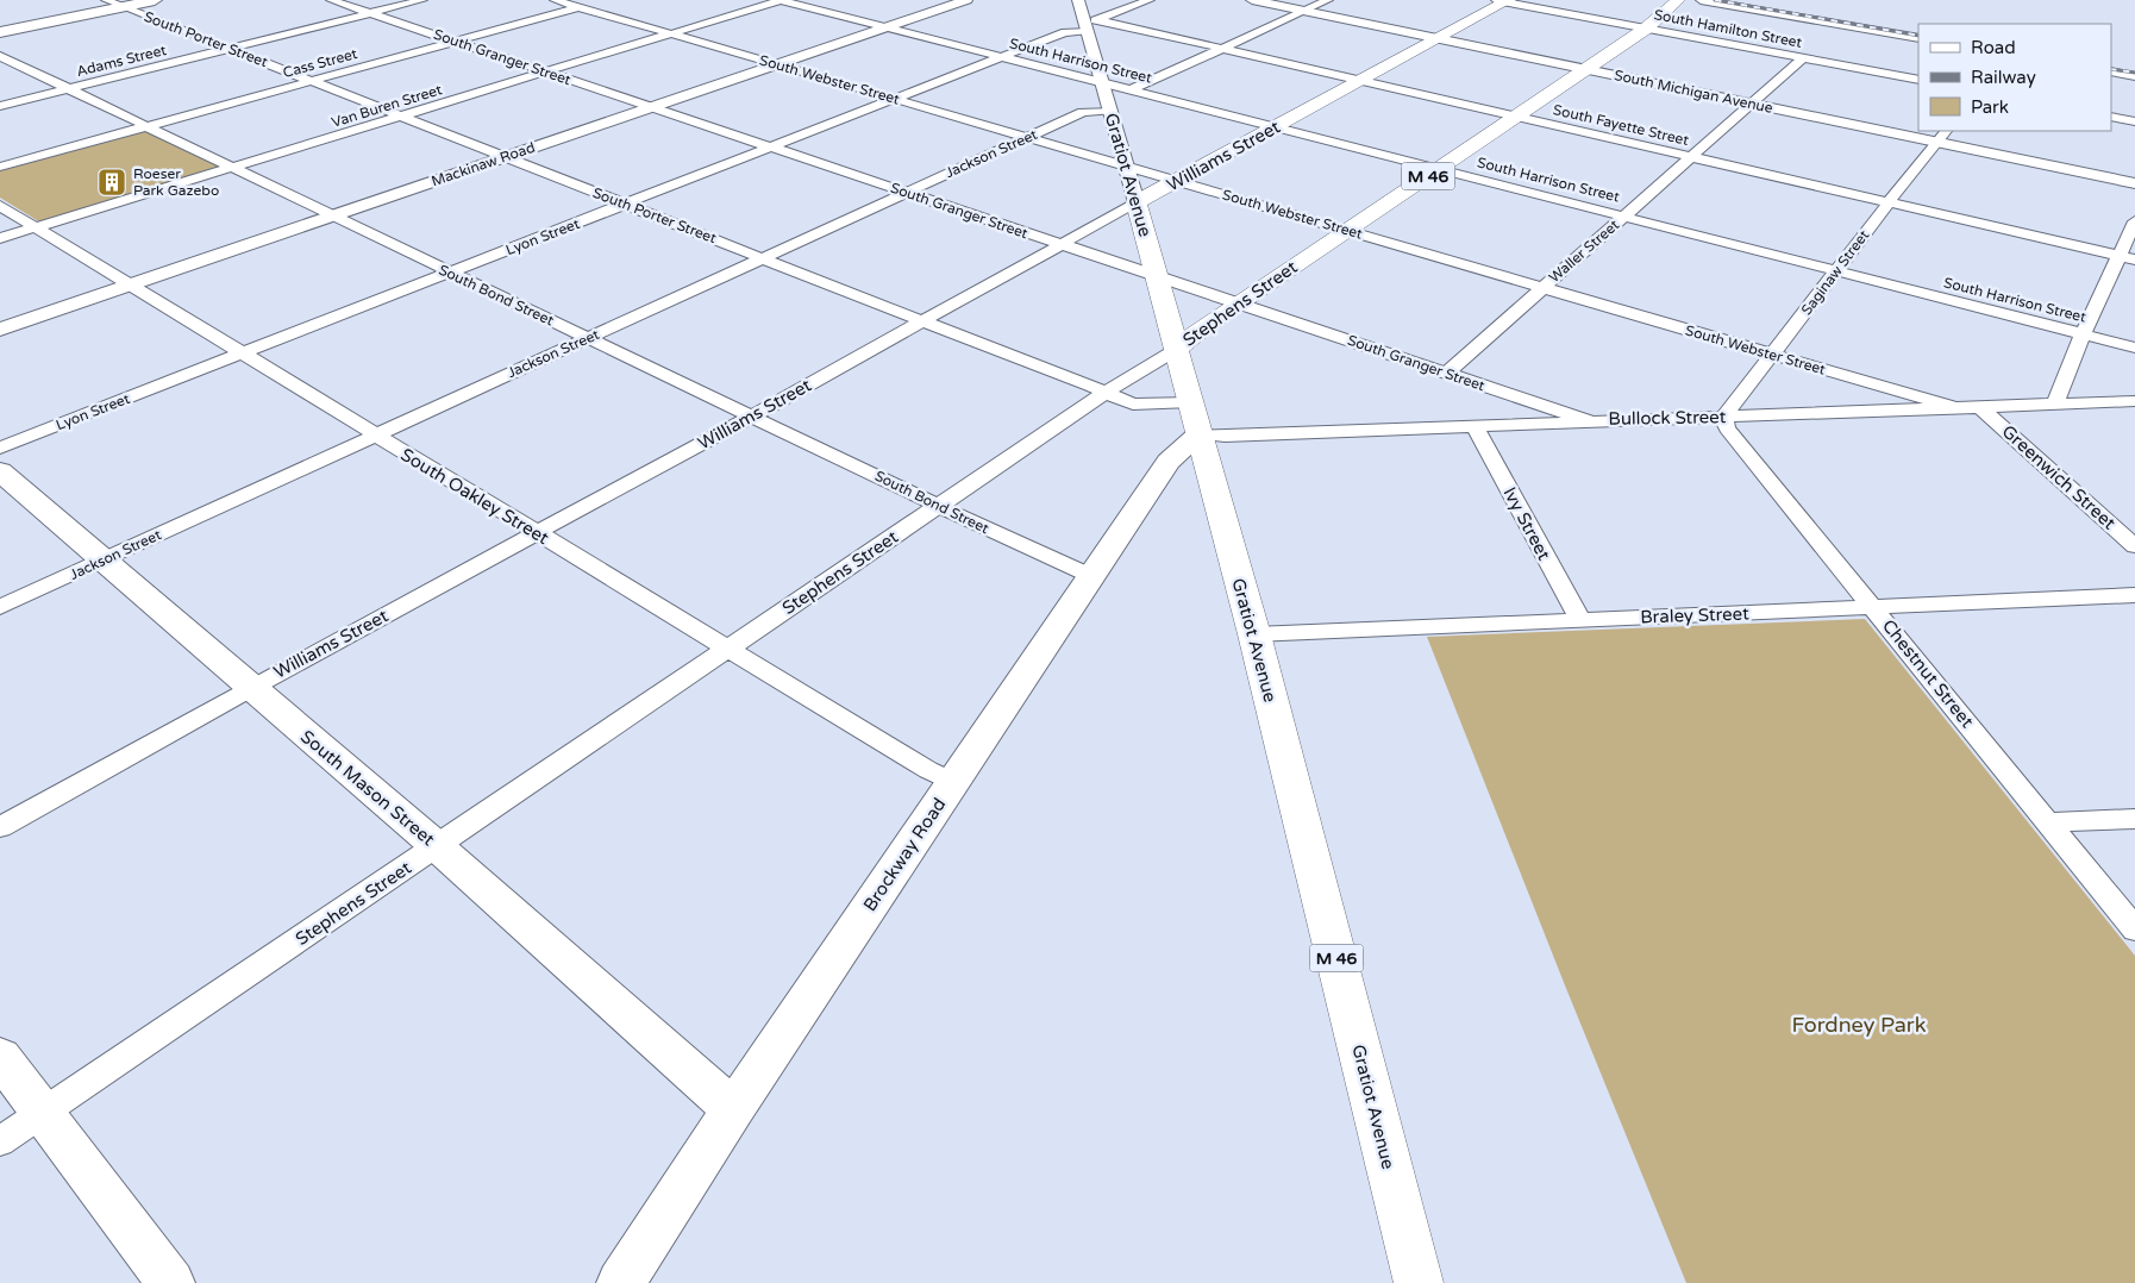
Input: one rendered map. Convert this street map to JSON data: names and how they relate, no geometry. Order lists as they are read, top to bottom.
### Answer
{
  "streets": {
    "highway": [
      "Williams Street",
      "Gratiot Avenue",
      "M 46",
      "Stephens Street"
    ],
    "main road": ["South Mason Street", "Brockway Road"],
    "street": [
      "South Hamilton Street",
      "South Porter Street",
      "South Granger Street",
      "Adams Street",
      "South Harrison Street",
      "Cass Street",
      "South Webster Street",
      "South Michigan Avenue",
      "Van Buren Street",
      "South Fayette Street",
      "Jackson Street",
      "Mackinaw Road",
      "Lyon Street",
      "Waller Street",
      "Saginaw Street",
      "South Bond Street",
      "Bullock Street",
      "Greenwich Street",
      "South Oakley Street",
      "Ivy Street",
      "Braley Street",
      "Chestnut Street"
    ]
  },
  "crossings": [
    ["South Hamilton Street", "Williams Street"],
    ["South Hamilton Street", "Waller Street"],
    ["South Hamilton Street", "Stephens Street"],
    ["South Porter Street", "Adams Street"],
    ["South Porter Street", "Cass Street"],
    ["South Porter Street", "Van Buren Street"],
    ["South Porter Street", "Jackson Street"],
    ["South Porter Street", "Williams Street"],
    ["South Porter Street", "Mackinaw Road"],
    ["South Porter Street", "Gratiot Avenue"],
    ["South Porter Street", "Lyon Street"],
    ["South Porter Street", "Stephens Street"],
    ["South Granger Street", "Adams Street"],
    ["South Granger Street", "Cass Street"],
    ["South Granger Street", "Van Buren Street"],
    ["South Granger Street", "Jackson Street"],
    ["South Granger Street", "Williams Street"],
    ["South Granger Street", "Mackinaw Road"],
    ["South Granger Street", "Gratiot Avenue"],
    ["South Granger Street", "Lyon Street"],
    ["South Granger Street", "Waller Street"],
    ["South Granger Street", "Stephens Street"],
    ["South Granger Street", "Bullock Street"],
    ["Adams Street", "South Bond Street"],
    ["South Harrison Street", "Van Buren Street"],
    ["South Harrison Street", "Williams Street"],
    ["South Harrison Street", "Mackinaw Road"],
    ["South Harrison Street", "Gratiot Avenue"],
    ["South Harrison Street", "Lyon Street"],
    ["South Harrison Street", "Waller Street"],
    ["South Harrison Street", "Saginaw Street"],
    ["South Harrison Street", "Stephens Street"],
    ["Cass Street", "South Webster Street"],
    ["Cass Street", "South Bond Street"],
    ["South Webster Street", "Van Buren Street"],
    ["South Webster Street", "Jackson Street"],
    ["South Webster Street", "Williams Street"],
    ["South Webster Street", "Mackinaw Road"],
    ["South Webster Street", "Gratiot Avenue"],
    ["South Webster Street", "Lyon Street"],
    ["South Webster Street", "Waller Street"],
    ["South Webster Street", "Saginaw Street"],
    ["South Webster Street", "Stephens Street"],
    ["South Webster Street", "Bullock Street"],
    ["South Michigan Avenue", "Williams Street"],
    ["South Michigan Avenue", "Waller Street"],
    ["South Michigan Avenue", "Saginaw Street"],
    ["South Michigan Avenue", "Stephens Street"],
    ["Van Buren Street", "South Bond Street"],
    ["Van Buren Street", "South Oakley Street"],
    ["South Fayette Street", "Williams Street"],
    ["South Fayette Street", "Lyon Street"],
    ["South Fayette Street", "Waller Street"],
    ["South Fayette Street", "Saginaw Street"],
    ["South Fayette Street", "Stephens Street"],
    ["Jackson Street", "Gratiot Avenue"],
    ["Jackson Street", "South Bond Street"],
    ["Jackson Street", "South Oakley Street"],
    ["Jackson Street", "South Mason Street"],
    ["Williams Street", "Gratiot Avenue"],
    ["Williams Street", "South Bond Street"],
    ["Williams Street", "South Oakley Street"],
    ["Williams Street", "South Mason Street"],
    ["Mackinaw Road", "South Bond Street"],
    ["Mackinaw Road", "South Oakley Street"],
    ["Gratiot Avenue", "Lyon Street"],
    ["Gratiot Avenue", "Stephens Street"],
    ["Gratiot Avenue", "Bullock Street"],
    ["Gratiot Avenue", "Braley Street"],
    ["Gratiot Avenue", "Brockway Road"],
    ["Lyon Street", "South Bond Street"],
    ["Lyon Street", "South Oakley Street"],
    ["Saginaw Street", "Bullock Street"],
    ["Saginaw Street", "Chestnut Street"],
    ["South Bond Street", "Stephens Street"],
    ["South Bond Street", "Brockway Road"],
    ["Stephens Street", "South Oakley Street"],
    ["Stephens Street", "South Mason Street"],
    ["Bullock Street", "Greenwich Street"],
    ["Bullock Street", "Ivy Street"],
    ["Bullock Street", "Chestnut Street"],
    ["Bullock Street", "Brockway Road"],
    ["South Oakley Street", "Brockway Road"],
    ["Ivy Street", "Braley Street"],
    ["Braley Street", "Chestnut Street"],
    ["South Mason Street", "Brockway Road"]
  ],
  "parks": ["Fordney Park"],
  "places": {
    "building": ["Roeser Park Gazebo"]
  },
  "legend": ["Road", "Railway", "Park"]
}
